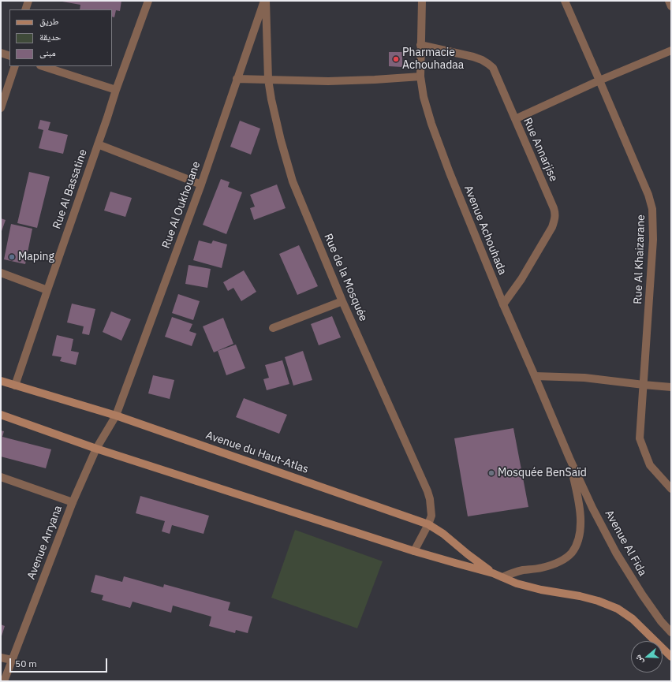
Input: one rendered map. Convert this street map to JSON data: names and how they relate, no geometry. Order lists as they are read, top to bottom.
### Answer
{
  "streets": {
    "main road": ["Avenue du Haut-Atlas"],
    "street": [
      "Rue Annarjise",
      "Rue Al Bassatine",
      "Rue Al Oukhouane",
      "Avenue Achouhada",
      "Rue Al Khaizarane",
      "Rue de la Mosquée",
      "Avenue Arryana",
      "Avenue Al Fida"
    ]
  },
  "crossings": [
    ["Rue Annarjise", "Avenue Achouhada"],
    ["Rue Al Bassatine", "Avenue du Haut-Atlas"],
    ["Rue Al Oukhouane", "Rue de la Mosquée"],
    ["Rue Al Oukhouane", "Avenue du Haut-Atlas"],
    ["Rue Al Oukhouane", "Avenue Arryana"],
    ["Avenue Achouhada", "Avenue Al Fida"],
    ["Rue de la Mosquée", "Avenue du Haut-Atlas"],
    ["Avenue du Haut-Atlas", "Avenue Arryana"]
  ],
  "places": ["Pharmacie Achouhadaa", "Maping", "Mosquée BenSaïd"],
  "legend": ["طريق", "حديقة", "مبنى"],
  "scale_bar": "50 m",
  "north": "left"
}
